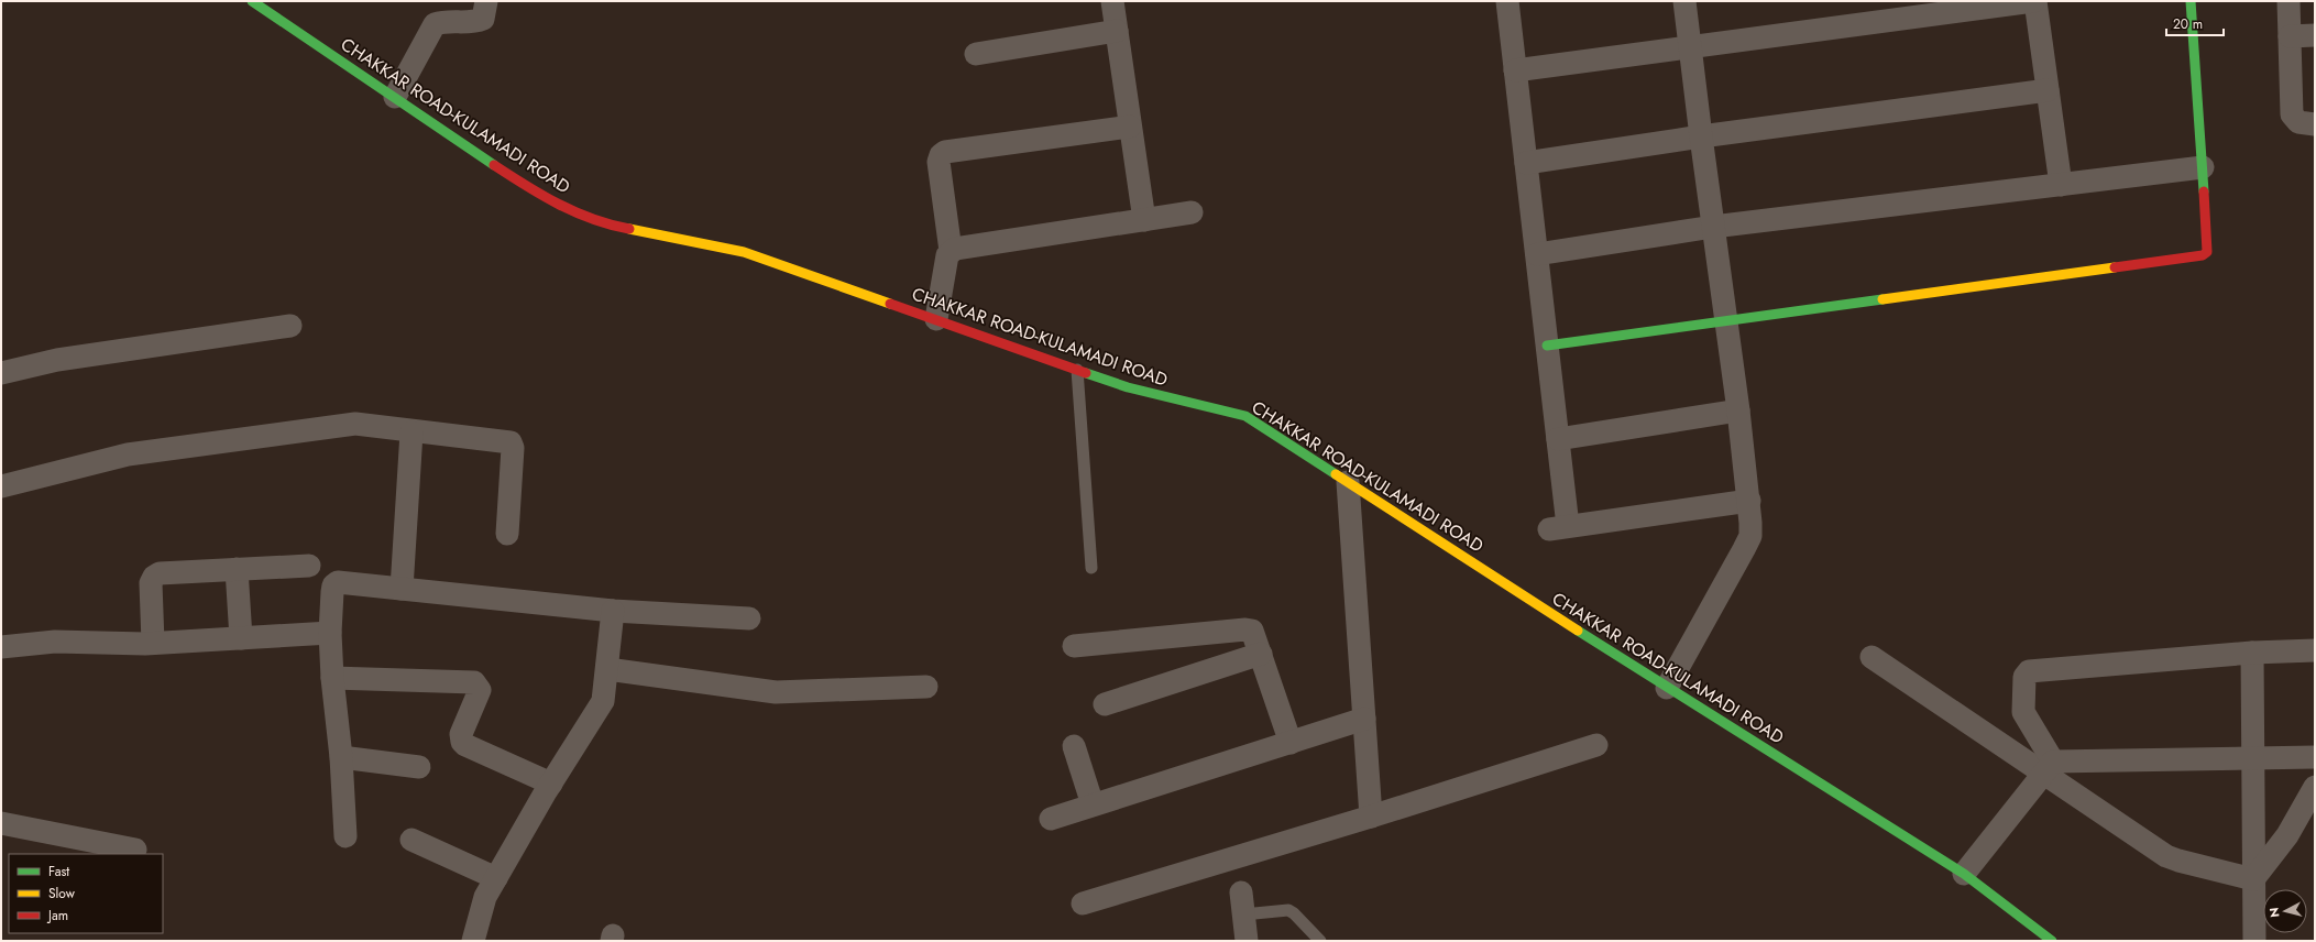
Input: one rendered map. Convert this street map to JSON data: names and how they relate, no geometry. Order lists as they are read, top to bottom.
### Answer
{
  "streets": {
    "street": ["CHAKKAR ROAD-KULAMADI ROAD"]
  },
  "legend": ["Fast", "Slow", "Jam"],
  "scale_bar": "20 m",
  "north": "left"
}
